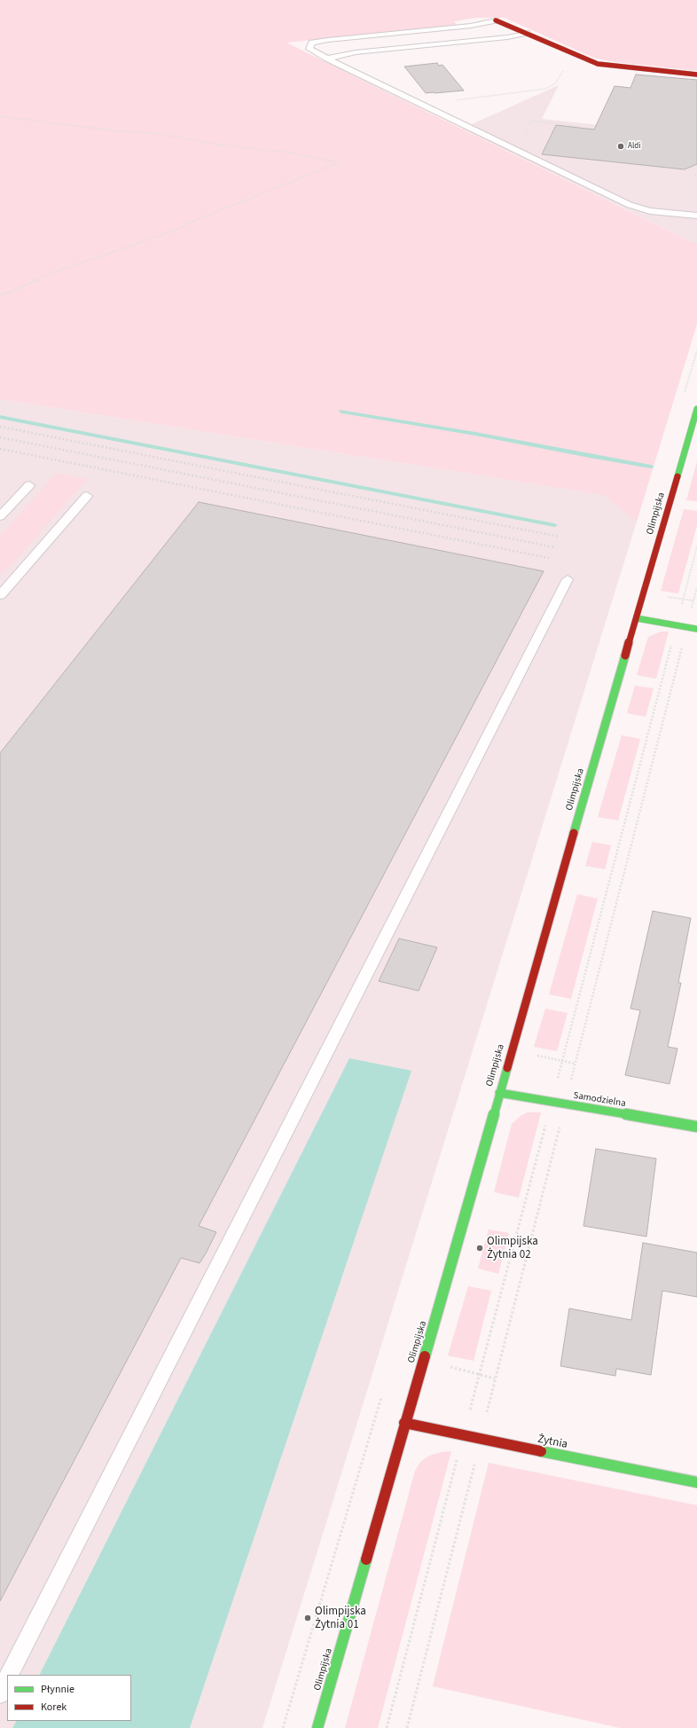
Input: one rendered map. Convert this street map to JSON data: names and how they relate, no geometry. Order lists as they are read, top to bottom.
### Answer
{
  "streets": {
    "street": ["Olimpijska", "Samodzielna", "Żytnia"]
  },
  "crossings": [
    ["Olimpijska", "Samodzielna"],
    ["Olimpijska", "Żytnia"]
  ],
  "places": ["Aldi", "Olimpijska Żytnia 02", "Olimpijska Żytnia 01"],
  "legend": ["Płynnie", "Korek"]
}
